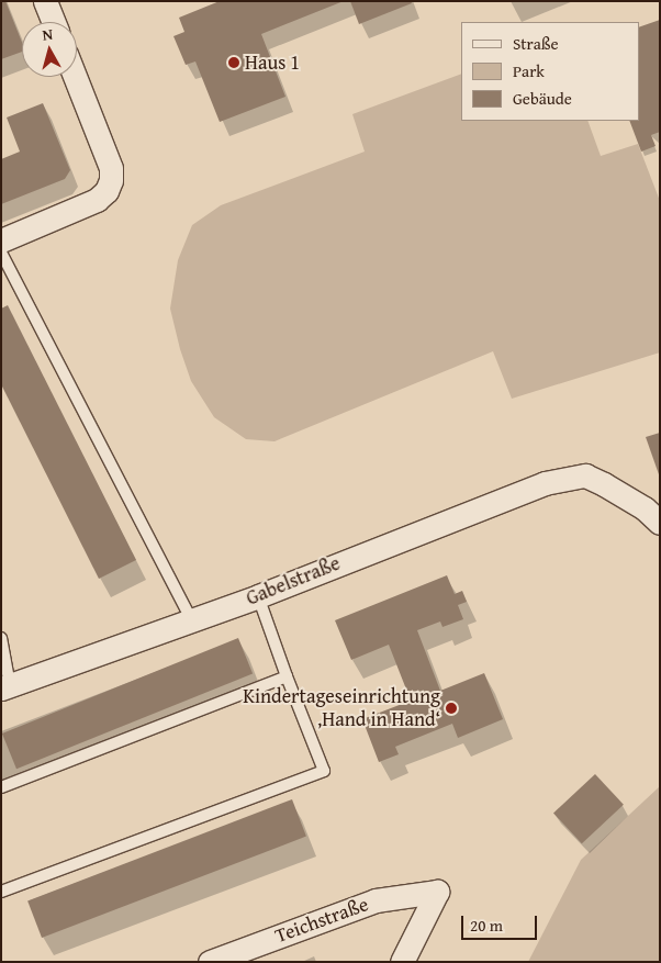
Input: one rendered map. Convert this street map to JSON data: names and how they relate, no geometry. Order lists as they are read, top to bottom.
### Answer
{
  "streets": {
    "street": ["Gabelstraße", "Teichstraße"]
  },
  "places": ["Haus 1", "Kindertageseinrichtung ‚Hand in Hand‘"],
  "legend": ["Straße", "Park", "Gebäude"],
  "scale_bar": "20 m",
  "north": "top"
}
